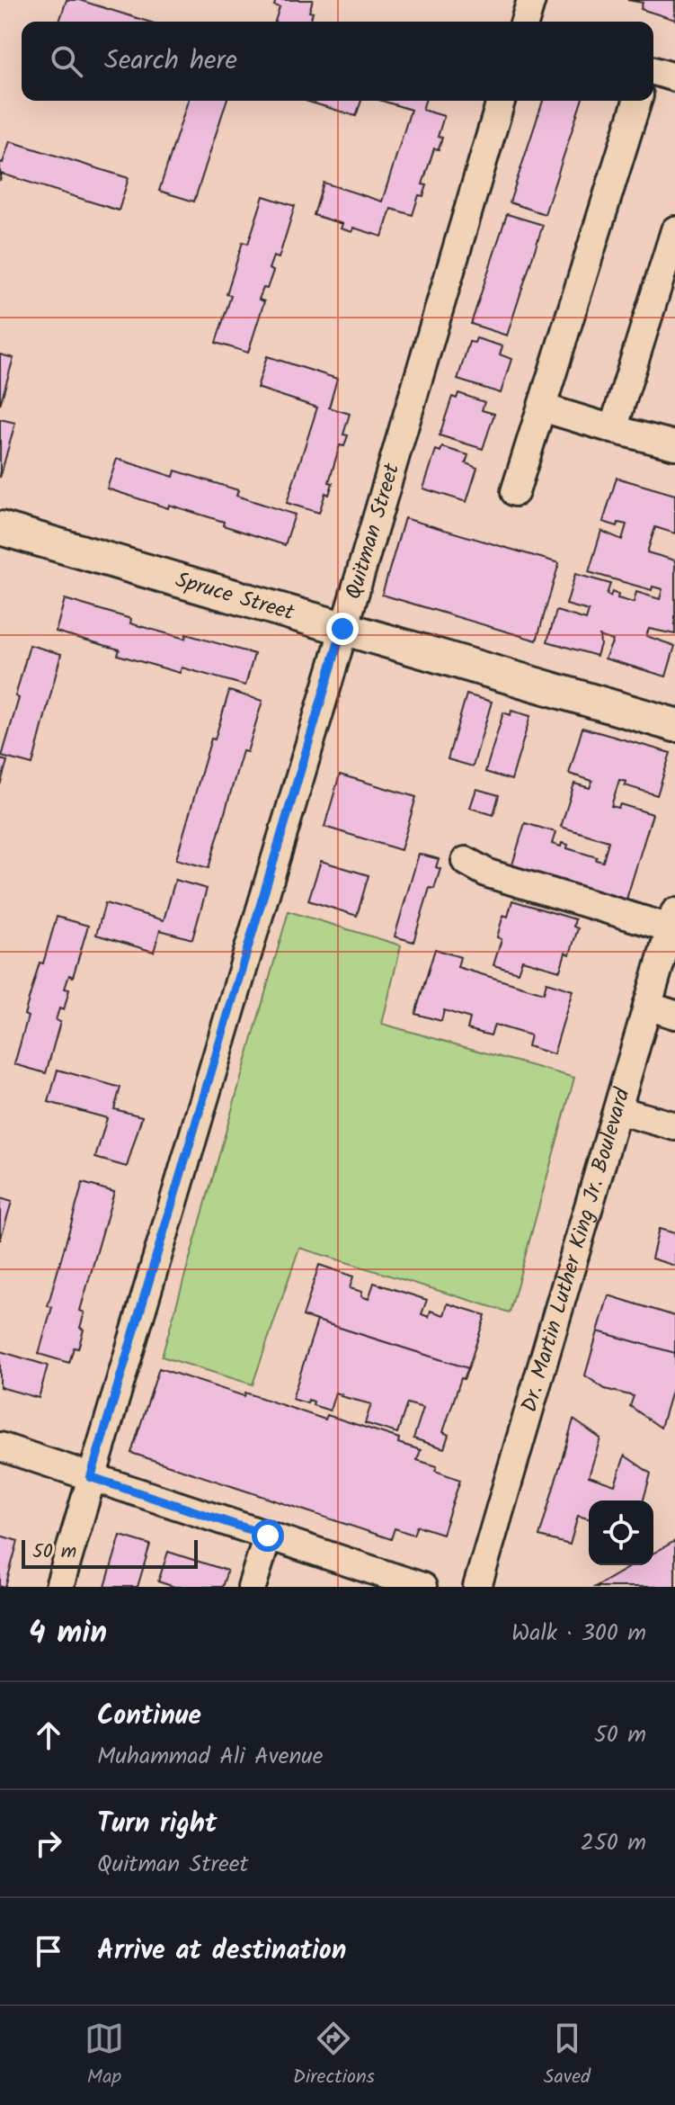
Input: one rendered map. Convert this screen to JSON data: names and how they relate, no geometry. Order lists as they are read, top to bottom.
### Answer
{
  "streets": {
    "main road": ["Spruce Street"],
    "street": ["Quitman Street", "Dr. Martin Luther King Jr. Boulevard"]
  },
  "crossings": [
    ["Quitman Street", "Spruce Street"]
  ],
  "scale_bar": "50 m",
  "page": {
    "search": "Search here",
    "scale": "50 m",
    "heading": ["4 min", "Walk · 300 m"],
    "list": [
      ["Continue", "Muhammad Ali Avenue", "50 m"],
      ["Turn right", "Quitman Street", "250 m"],
      "Arrive at destination"
    ],
    "nav": ["Map", "Directions", "Saved"]
  }
}
